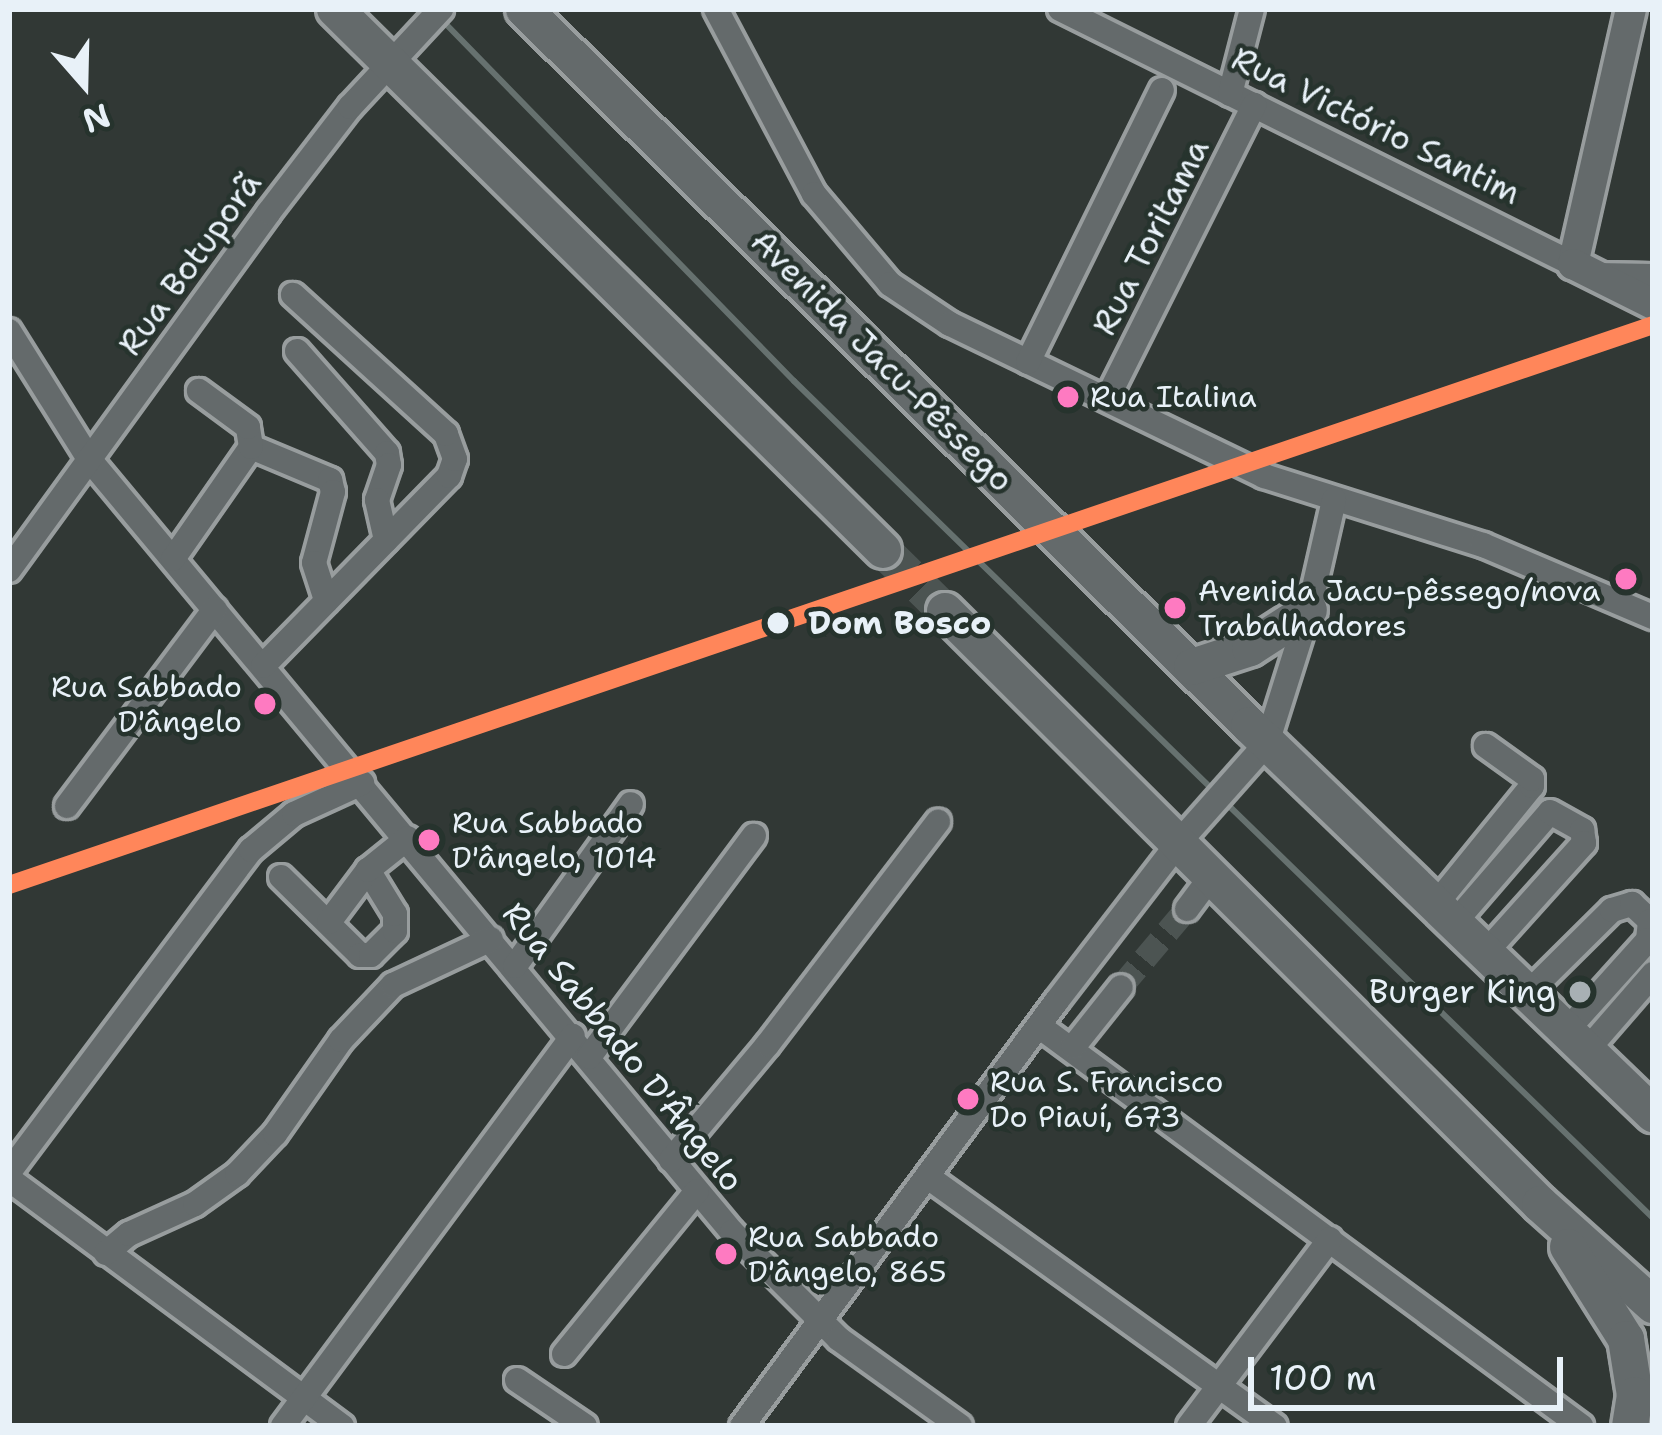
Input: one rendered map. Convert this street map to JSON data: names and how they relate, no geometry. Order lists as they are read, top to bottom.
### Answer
{
  "streets": {
    "highway": ["Avenida Jacu-Pêssego"],
    "main road": ["Rua Victório Santim"],
    "street": ["Rua Toritama", "Rua Botuporã", "Rua Sabbado D'Ângelo"]
  },
  "crossings": [
    ["Rua Victório Santim", "Rua Toritama"],
    ["Rua Botuporã", "Rua Sabbado D'Ângelo"]
  ],
  "places": [
    "Rua Italina",
    "Avenida Jacu-pêssego/nova Trabalhadores",
    "Dom Bosco",
    "Rua Sabbado D'ângelo",
    "Rua Sabbado D'ângelo, 1014",
    "Burger King",
    "Rua S. Francisco Do Piauí, 673",
    "Rua Sabbado D'ângelo, 865"
  ],
  "scale_bar": "100 m",
  "north": "bottom"
}
